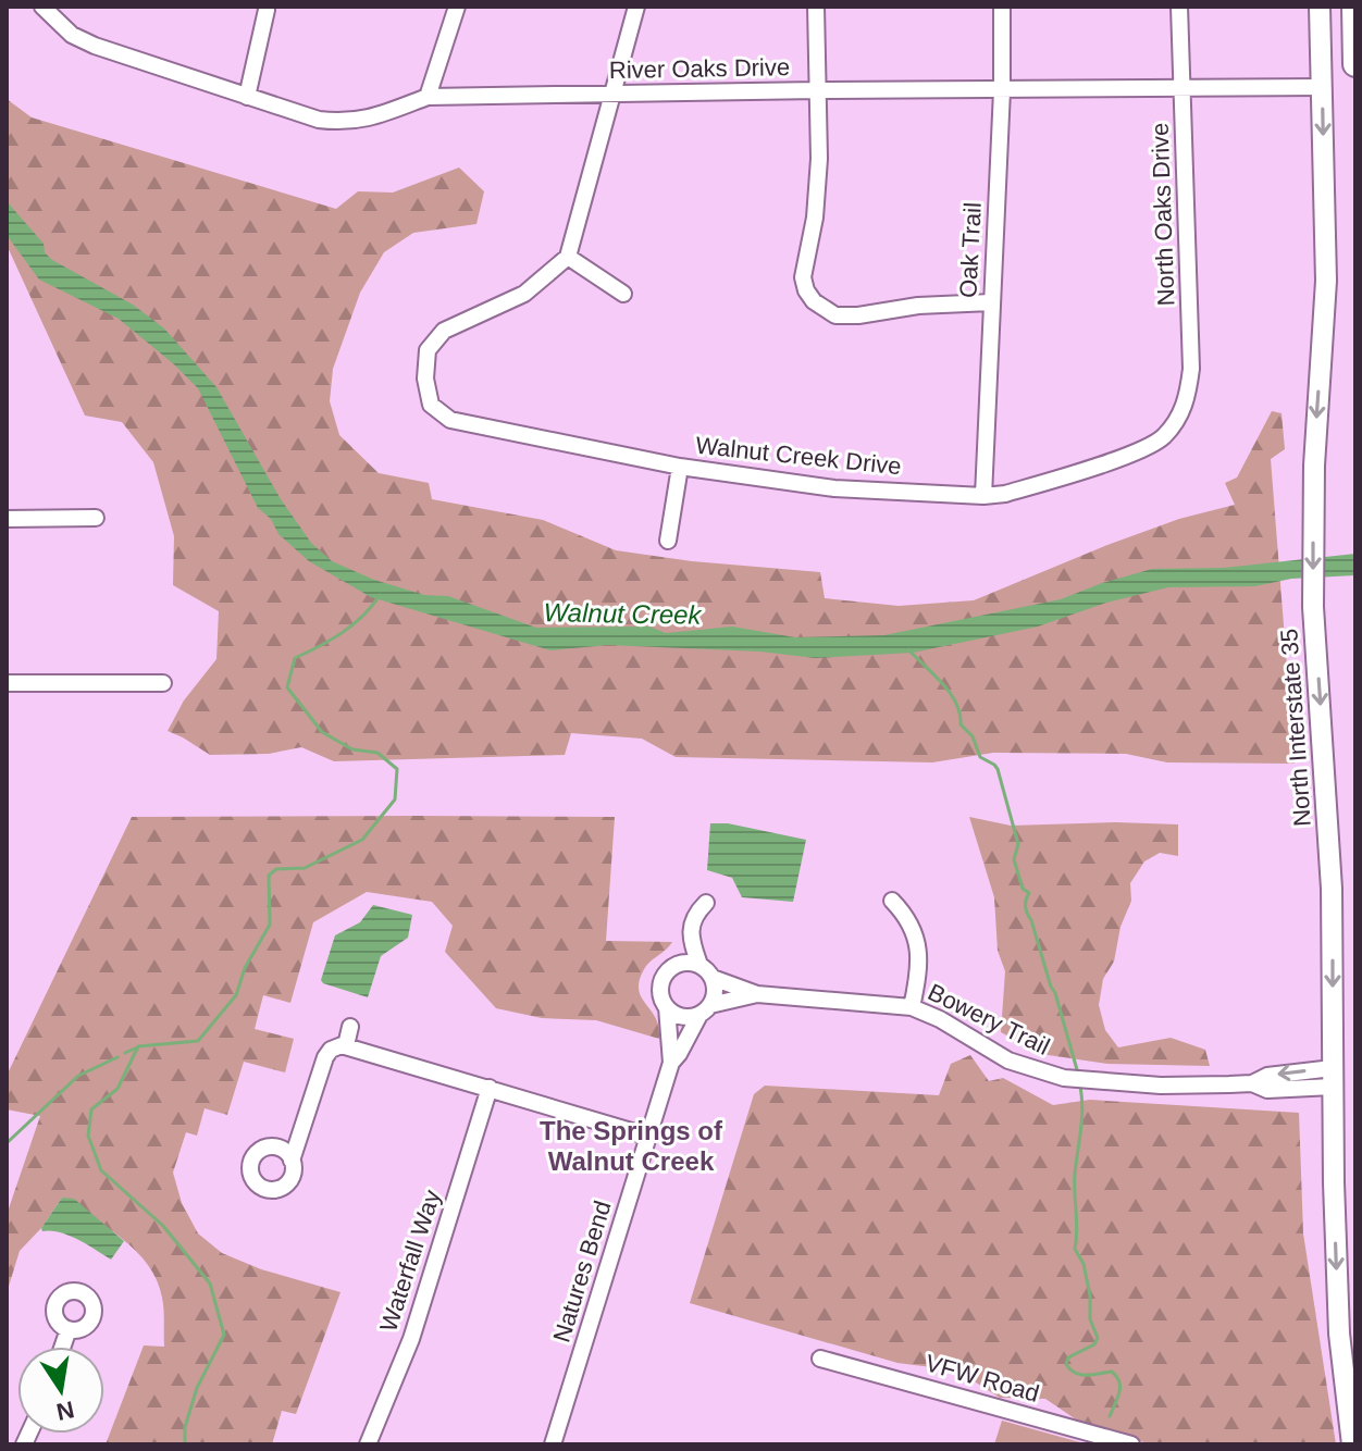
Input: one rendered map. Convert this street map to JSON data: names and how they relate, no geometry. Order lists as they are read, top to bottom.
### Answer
{
  "streets": {
    "main road": ["North Interstate 35"],
    "street": [
      "River Oaks Drive",
      "North Oaks Drive",
      "Oak Trail",
      "Walnut Creek Drive",
      "Bowery Trail",
      "Waterfall Way",
      "Natures Bend",
      "VFW Road"
    ]
  },
  "crossings": [
    ["River Oaks Drive", "North Oaks Drive"],
    ["River Oaks Drive", "Oak Trail"],
    ["River Oaks Drive", "North Interstate 35"],
    ["North Oaks Drive", "Walnut Creek Drive"],
    ["Oak Trail", "Walnut Creek Drive"],
    ["North Interstate 35", "Bowery Trail"],
    ["Bowery Trail", "Natures Bend"]
  ],
  "one_way": ["North Interstate 35"],
  "districts": ["The Springs of Walnut Creek"],
  "water": ["Walnut Creek"],
  "north": "bottom"
}
